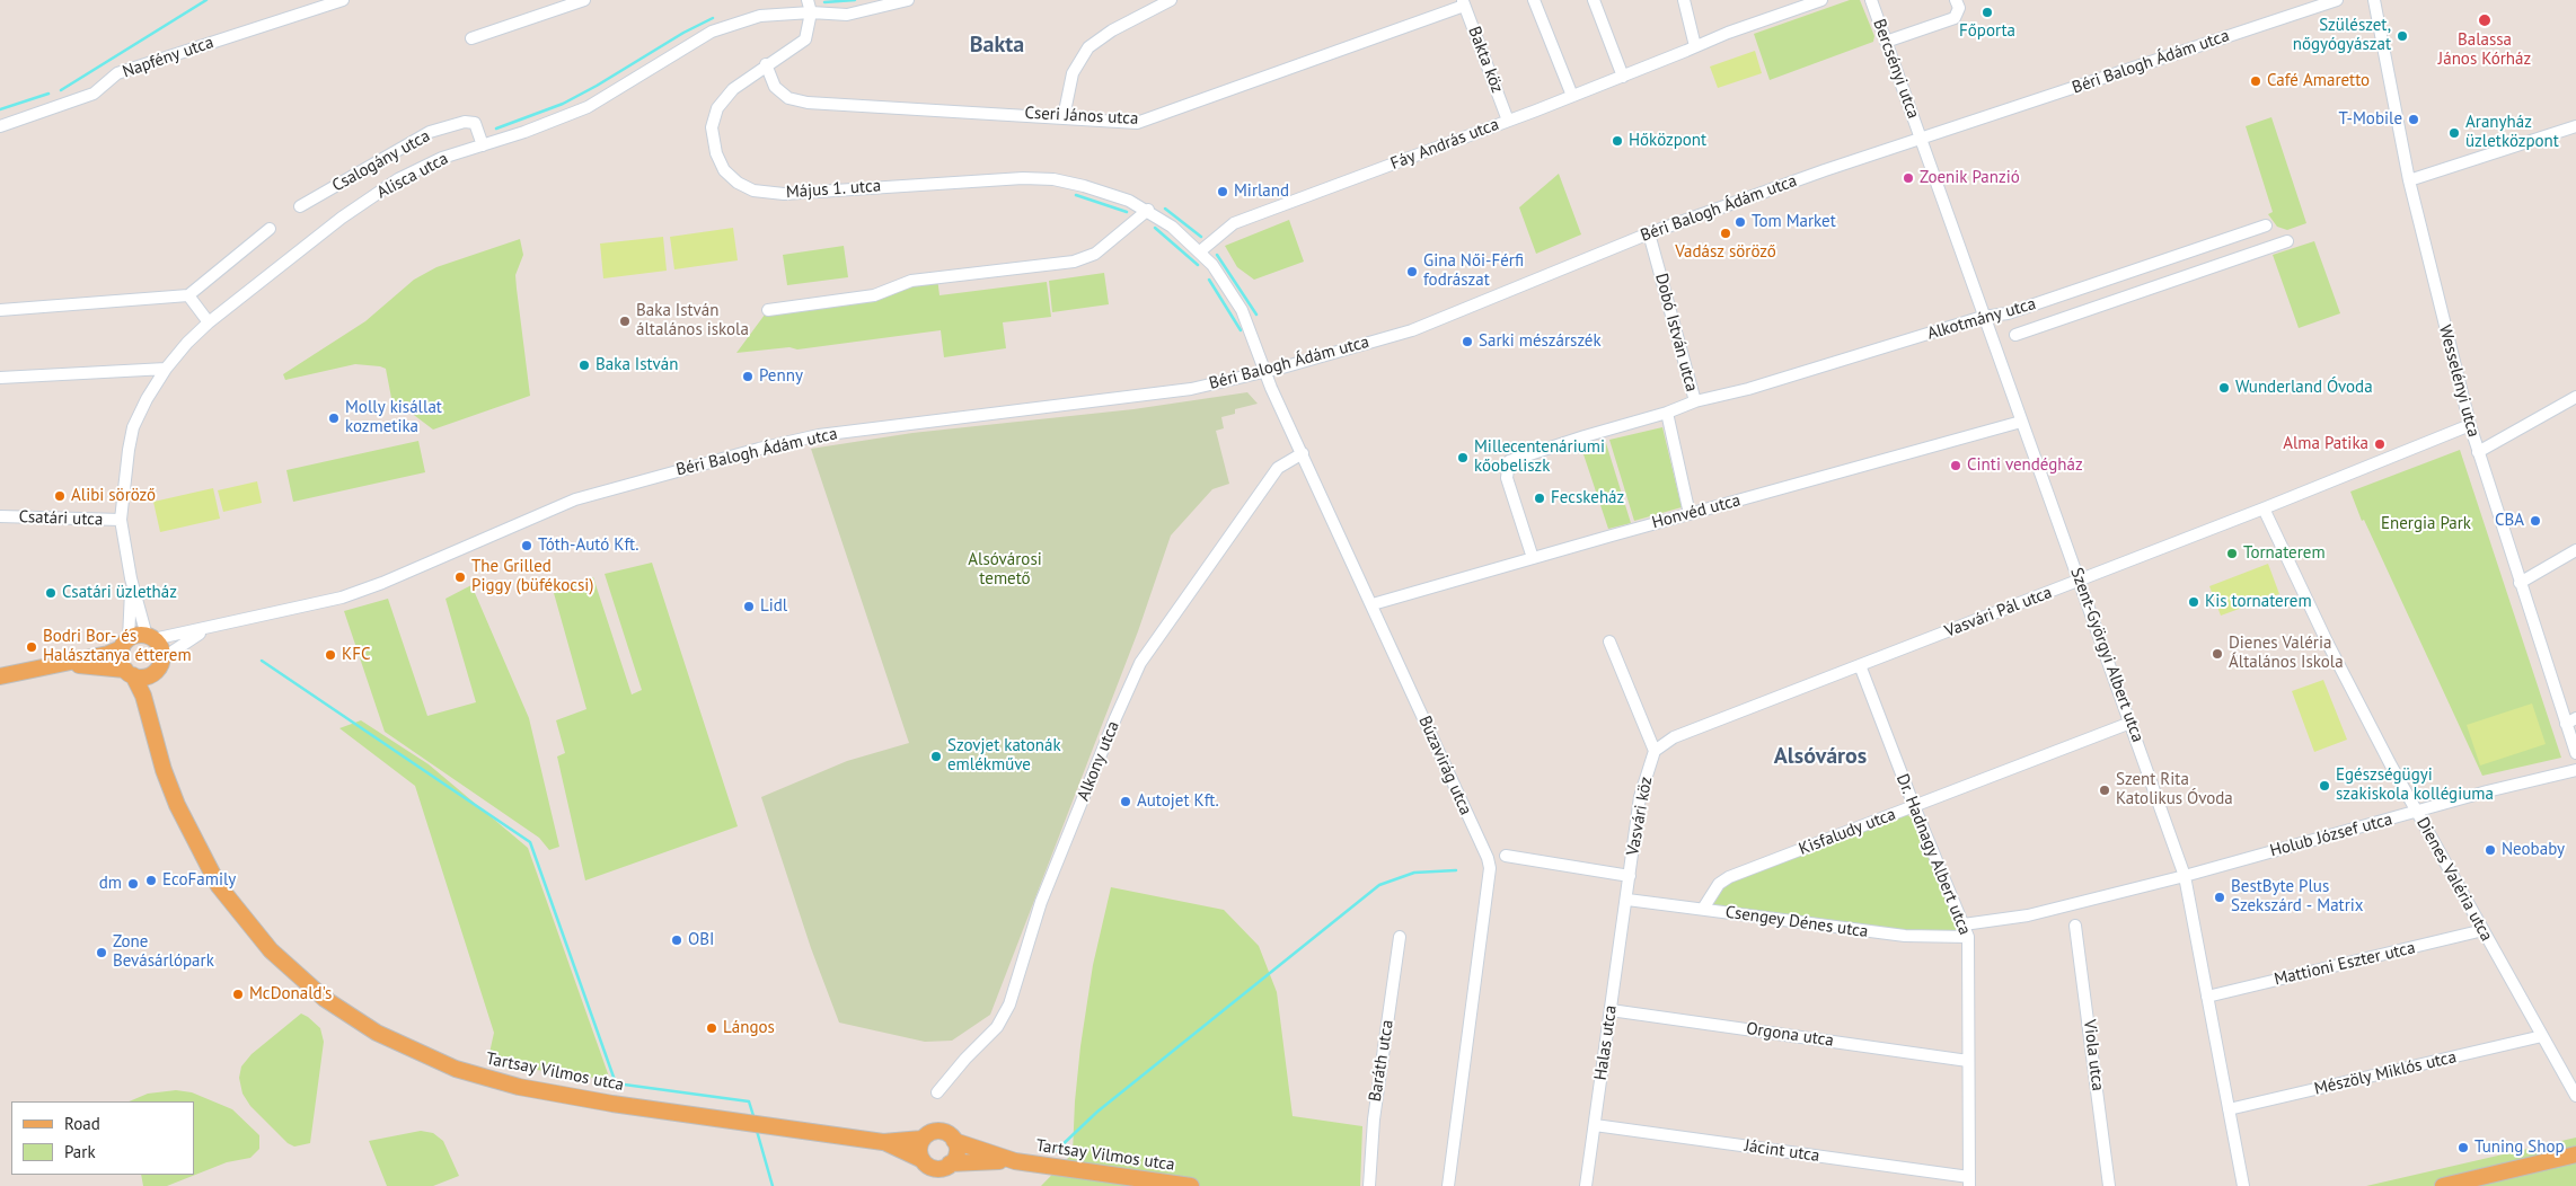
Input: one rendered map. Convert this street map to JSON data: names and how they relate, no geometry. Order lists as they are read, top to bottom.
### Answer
{
  "streets": {
    "main road": ["Tartsay Vilmos utca"],
    "street": [
      "Napfény utca",
      "Bakta köz",
      "Béri Balogh Ádám utca",
      "Bercsényi utca",
      "Cseri János utca",
      "Fáy András utca",
      "Csalogány utca",
      "Alisca utca",
      "Május 1. utca",
      "Alkotmány utca",
      "Dobó István utca",
      "Wesselényi utca",
      "Honvéd utca",
      "Csatári utca",
      "Vasvári Pál utca",
      "Szent-Györgyi Albert utca",
      "Alkony utca",
      "Búzavirág utca",
      "Vasvári köz",
      "Kisfaludy utca",
      "Holub József utca",
      "Dr. Hadnagy Albert utca",
      "Dienes Valéria utca",
      "Csengey Dénes utca",
      "Mattioni Eszter utca",
      "Orgona utca",
      "Halas utca",
      "Viola utca",
      "Baráth utca",
      "Mészöly Miklós utca",
      "Jácint utca"
    ]
  },
  "crossings": [
    ["Bakta köz", "Cseri János utca"],
    ["Bakta köz", "Fáy András utca"],
    ["Béri Balogh Ádám utca", "Bercsényi utca"],
    ["Béri Balogh Ádám utca", "Alisca utca"],
    ["Béri Balogh Ádám utca", "Május 1. utca"],
    ["Béri Balogh Ádám utca", "Dobó István utca"],
    ["Béri Balogh Ádám utca", "Szent-Györgyi Albert utca"],
    ["Béri Balogh Ádám utca", "Búzavirág utca"],
    ["Bercsényi utca", "Szent-Györgyi Albert utca"],
    ["Cseri János utca", "Május 1. utca"],
    ["Fáy András utca", "Május 1. utca"],
    ["Csalogány utca", "Alisca utca"],
    ["Alisca utca", "Május 1. utca"],
    ["Alisca utca", "Csatári utca"],
    ["Május 1. utca", "Búzavirág utca"],
    ["Alkotmány utca", "Dobó István utca"],
    ["Alkotmány utca", "Szent-Györgyi Albert utca"],
    ["Dobó István utca", "Honvéd utca"],
    ["Wesselényi utca", "Vasvári Pál utca"],
    ["Honvéd utca", "Szent-Györgyi Albert utca"],
    ["Honvéd utca", "Búzavirág utca"],
    ["Vasvári Pál utca", "Szent-Györgyi Albert utca"],
    ["Vasvári Pál utca", "Vasvári köz"],
    ["Vasvári Pál utca", "Dr. Hadnagy Albert utca"],
    ["Vasvári Pál utca", "Dienes Valéria utca"],
    ["Szent-Györgyi Albert utca", "Kisfaludy utca"],
    ["Szent-Györgyi Albert utca", "Holub József utca"],
    ["Szent-Györgyi Albert utca", "Mattioni Eszter utca"],
    ["Szent-Györgyi Albert utca", "Mészöly Miklós utca"],
    ["Alkony utca", "Búzavirág utca"],
    ["Vasvári köz", "Csengey Dénes utca"],
    ["Vasvári köz", "Halas utca"],
    ["Kisfaludy utca", "Dr. Hadnagy Albert utca"],
    ["Kisfaludy utca", "Csengey Dénes utca"],
    ["Holub József utca", "Dienes Valéria utca"],
    ["Dr. Hadnagy Albert utca", "Csengey Dénes utca"],
    ["Dr. Hadnagy Albert utca", "Orgona utca"],
    ["Dr. Hadnagy Albert utca", "Jácint utca"],
    ["Dienes Valéria utca", "Mattioni Eszter utca"],
    ["Dienes Valéria utca", "Mészöly Miklós utca"],
    ["Csengey Dénes utca", "Halas utca"],
    ["Orgona utca", "Halas utca"],
    ["Halas utca", "Jácint utca"]
  ],
  "districts": ["Bakta", "Alsóváros"],
  "parks": ["Energia Park", "Alsóvárosi temető"],
  "places": [
    "Főporta",
    "Balassa János Kórház",
    "Szülészet, nőgyógyászat",
    "Café Amaretto",
    "T-Mobile",
    "Aranyház üzletközpont",
    "Hőközpont",
    "Zoenik Panzió",
    "Mirland",
    "Tom Market",
    "Vadász söröző",
    "Gina Női-Férfi fodrászat",
    "Baka István általános iskola",
    "Sarki mészárszék",
    "Baka István",
    "Penny",
    "Wunderland Óvoda",
    "Molly kisállat kozmetika",
    "Alma Patika",
    "Millecentenáriumi kőobeliszk",
    "Cinti vendégház",
    "Alibi söröző",
    "Fecskeház",
    "CBA",
    "Tóth-Autó Kft.",
    "Tornaterem",
    "The Grilled Piggy (büfékocsi)",
    "Csatári üzletház",
    "Kis tornaterem",
    "Lidl",
    "Bodri Bor- és Halásztanya étterem",
    "Dienes Valéria Általános Iskola",
    "KFC",
    "Szovjet katonák emlékműve",
    "Egészségügyi szakiskola kollégiuma",
    "Szent Rita Katolikus Óvoda",
    "Autojet Kft.",
    "Neobaby",
    "EcoFamily",
    "dm",
    "BestByte Plus Szekszárd - Matrix",
    "OBI",
    "Zone Bevásárlópark",
    "McDonald's",
    "Lángos",
    "Tuning Shop"
  ],
  "legend": ["Road", "Park"]
}
